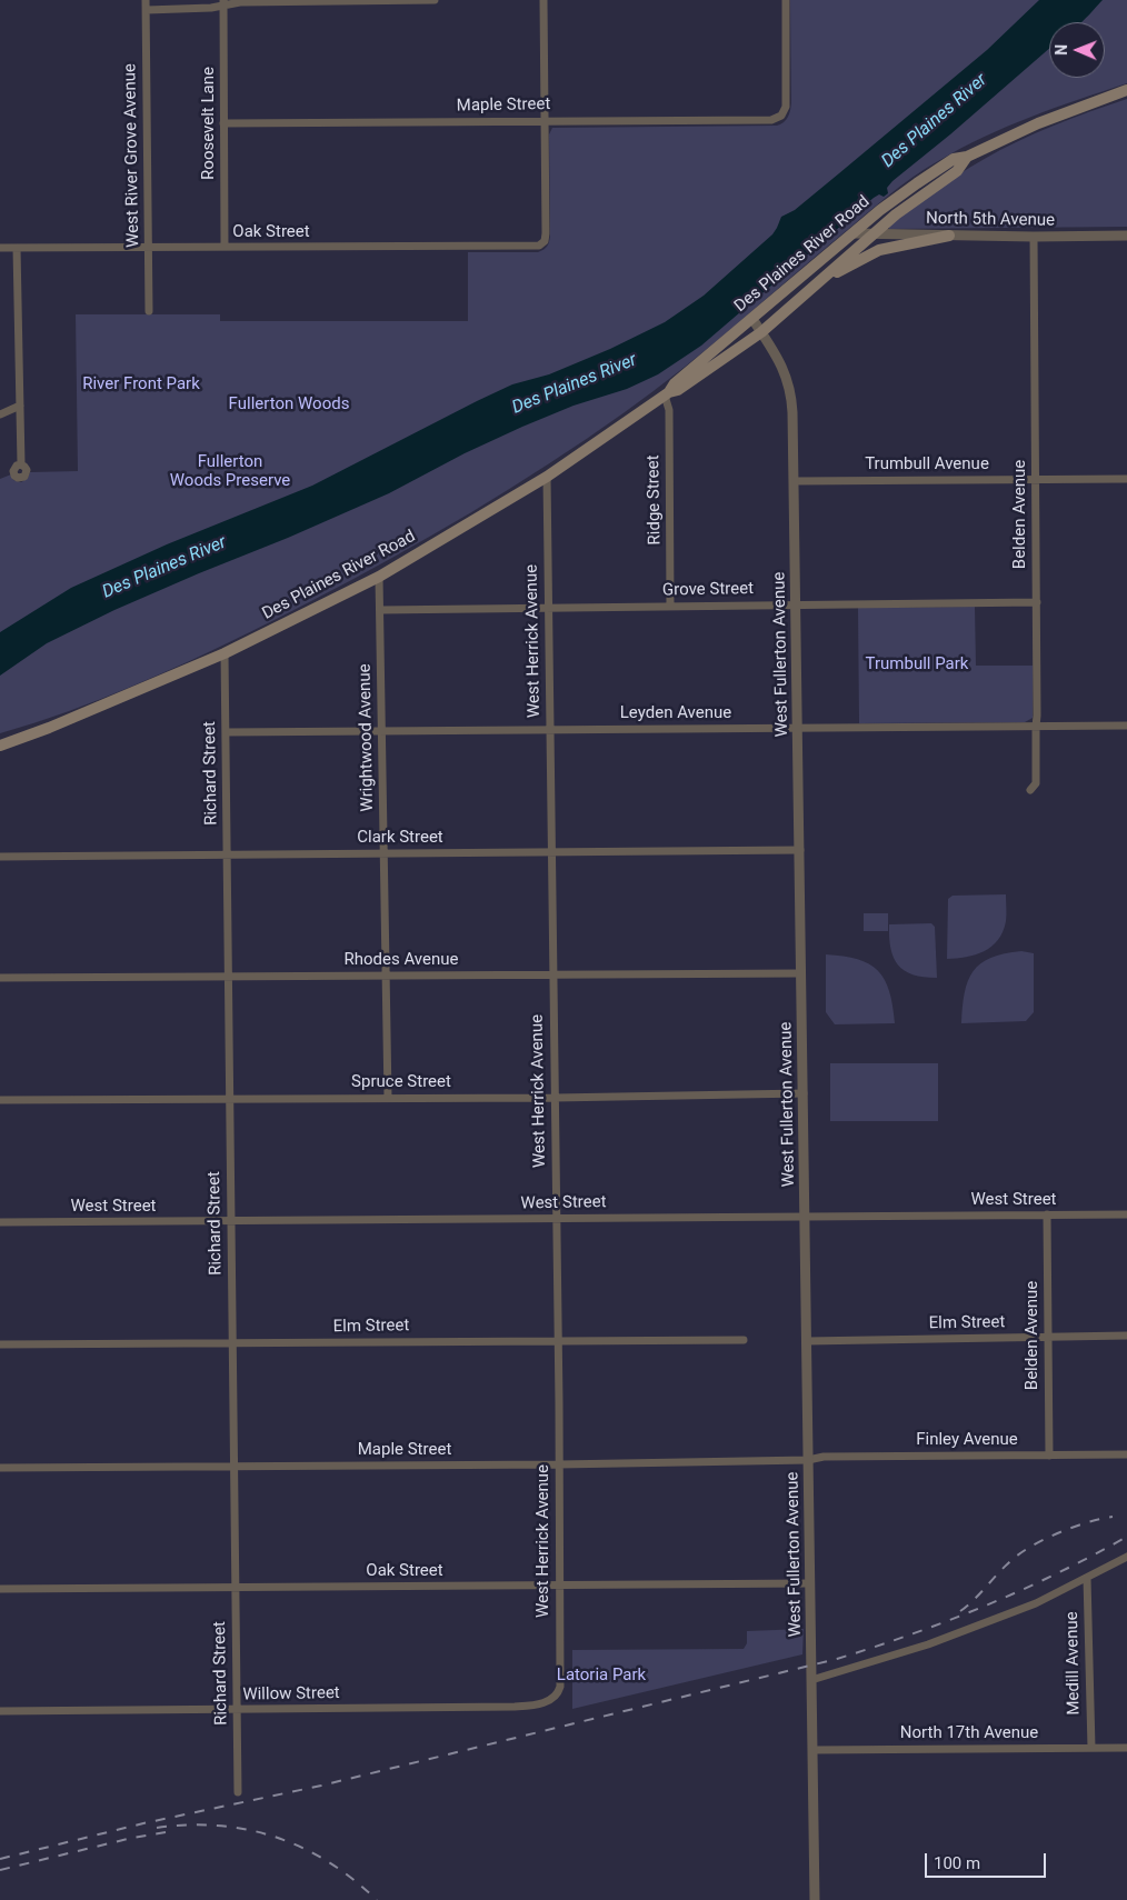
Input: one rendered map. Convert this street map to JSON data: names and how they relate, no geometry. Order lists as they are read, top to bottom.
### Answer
{
  "streets": {
    "main road": ["Des Plaines River Road"],
    "street": [
      "Maple Street",
      "Roosevelt Lane",
      "West River Grove Avenue",
      "North 5th Avenue",
      "Oak Street",
      "Trumbull Avenue",
      "Ridge Street",
      "Belden Avenue",
      "Grove Street",
      "West Herrick Avenue",
      "West Fullerton Avenue",
      "Leyden Avenue",
      "Wrightwood Avenue",
      "Richard Street",
      "Clark Street",
      "Rhodes Avenue",
      "Spruce Street",
      "West Street",
      "Elm Street",
      "Finley Avenue",
      "Medill Avenue",
      "Willow Street",
      "North 17th Avenue"
    ]
  },
  "crossings": [
    ["Maple Street", "Roosevelt Lane"],
    ["Maple Street", "Oak Street"],
    ["Maple Street", "West Herrick Avenue"],
    ["Maple Street", "West Fullerton Avenue"],
    ["Maple Street", "Richard Street"],
    ["Maple Street", "Finley Avenue"],
    ["Roosevelt Lane", "Oak Street"],
    ["West River Grove Avenue", "Oak Street"],
    ["North 5th Avenue", "Des Plaines River Road"],
    ["North 5th Avenue", "Belden Avenue"],
    ["Oak Street", "West Herrick Avenue"],
    ["Oak Street", "West Fullerton Avenue"],
    ["Oak Street", "Richard Street"],
    ["Des Plaines River Road", "Ridge Street"],
    ["Des Plaines River Road", "West Herrick Avenue"],
    ["Des Plaines River Road", "West Fullerton Avenue"],
    ["Des Plaines River Road", "Wrightwood Avenue"],
    ["Des Plaines River Road", "Richard Street"],
    ["Trumbull Avenue", "Belden Avenue"],
    ["Trumbull Avenue", "West Fullerton Avenue"],
    ["Ridge Street", "Grove Street"],
    ["Belden Avenue", "Grove Street"],
    ["Belden Avenue", "Leyden Avenue"],
    ["Belden Avenue", "West Street"],
    ["Belden Avenue", "Elm Street"],
    ["Belden Avenue", "Finley Avenue"],
    ["Grove Street", "West Herrick Avenue"],
    ["Grove Street", "West Fullerton Avenue"],
    ["Grove Street", "Wrightwood Avenue"],
    ["West Herrick Avenue", "Leyden Avenue"],
    ["West Herrick Avenue", "Clark Street"],
    ["West Herrick Avenue", "Rhodes Avenue"],
    ["West Herrick Avenue", "Spruce Street"],
    ["West Herrick Avenue", "West Street"],
    ["West Herrick Avenue", "Elm Street"],
    ["West Herrick Avenue", "Willow Street"],
    ["West Fullerton Avenue", "Leyden Avenue"],
    ["West Fullerton Avenue", "Clark Street"],
    ["West Fullerton Avenue", "Rhodes Avenue"],
    ["West Fullerton Avenue", "Spruce Street"],
    ["West Fullerton Avenue", "West Street"],
    ["West Fullerton Avenue", "Elm Street"],
    ["West Fullerton Avenue", "Finley Avenue"],
    ["West Fullerton Avenue", "North 17th Avenue"],
    ["Leyden Avenue", "Wrightwood Avenue"],
    ["Leyden Avenue", "Richard Street"],
    ["Wrightwood Avenue", "Clark Street"],
    ["Wrightwood Avenue", "Rhodes Avenue"],
    ["Wrightwood Avenue", "Spruce Street"],
    ["Richard Street", "Clark Street"],
    ["Richard Street", "Rhodes Avenue"],
    ["Richard Street", "Spruce Street"],
    ["Richard Street", "West Street"],
    ["Richard Street", "Elm Street"],
    ["Richard Street", "Willow Street"],
    ["Medill Avenue", "North 17th Avenue"]
  ],
  "water": ["Des Plaines River"],
  "parks": [
    "River Front Park",
    "Fullerton Woods",
    "Fullerton Woods Preserve",
    "Trumbull Park",
    "Latoria Park"
  ],
  "scale_bar": "100 m",
  "north": "left"
}
